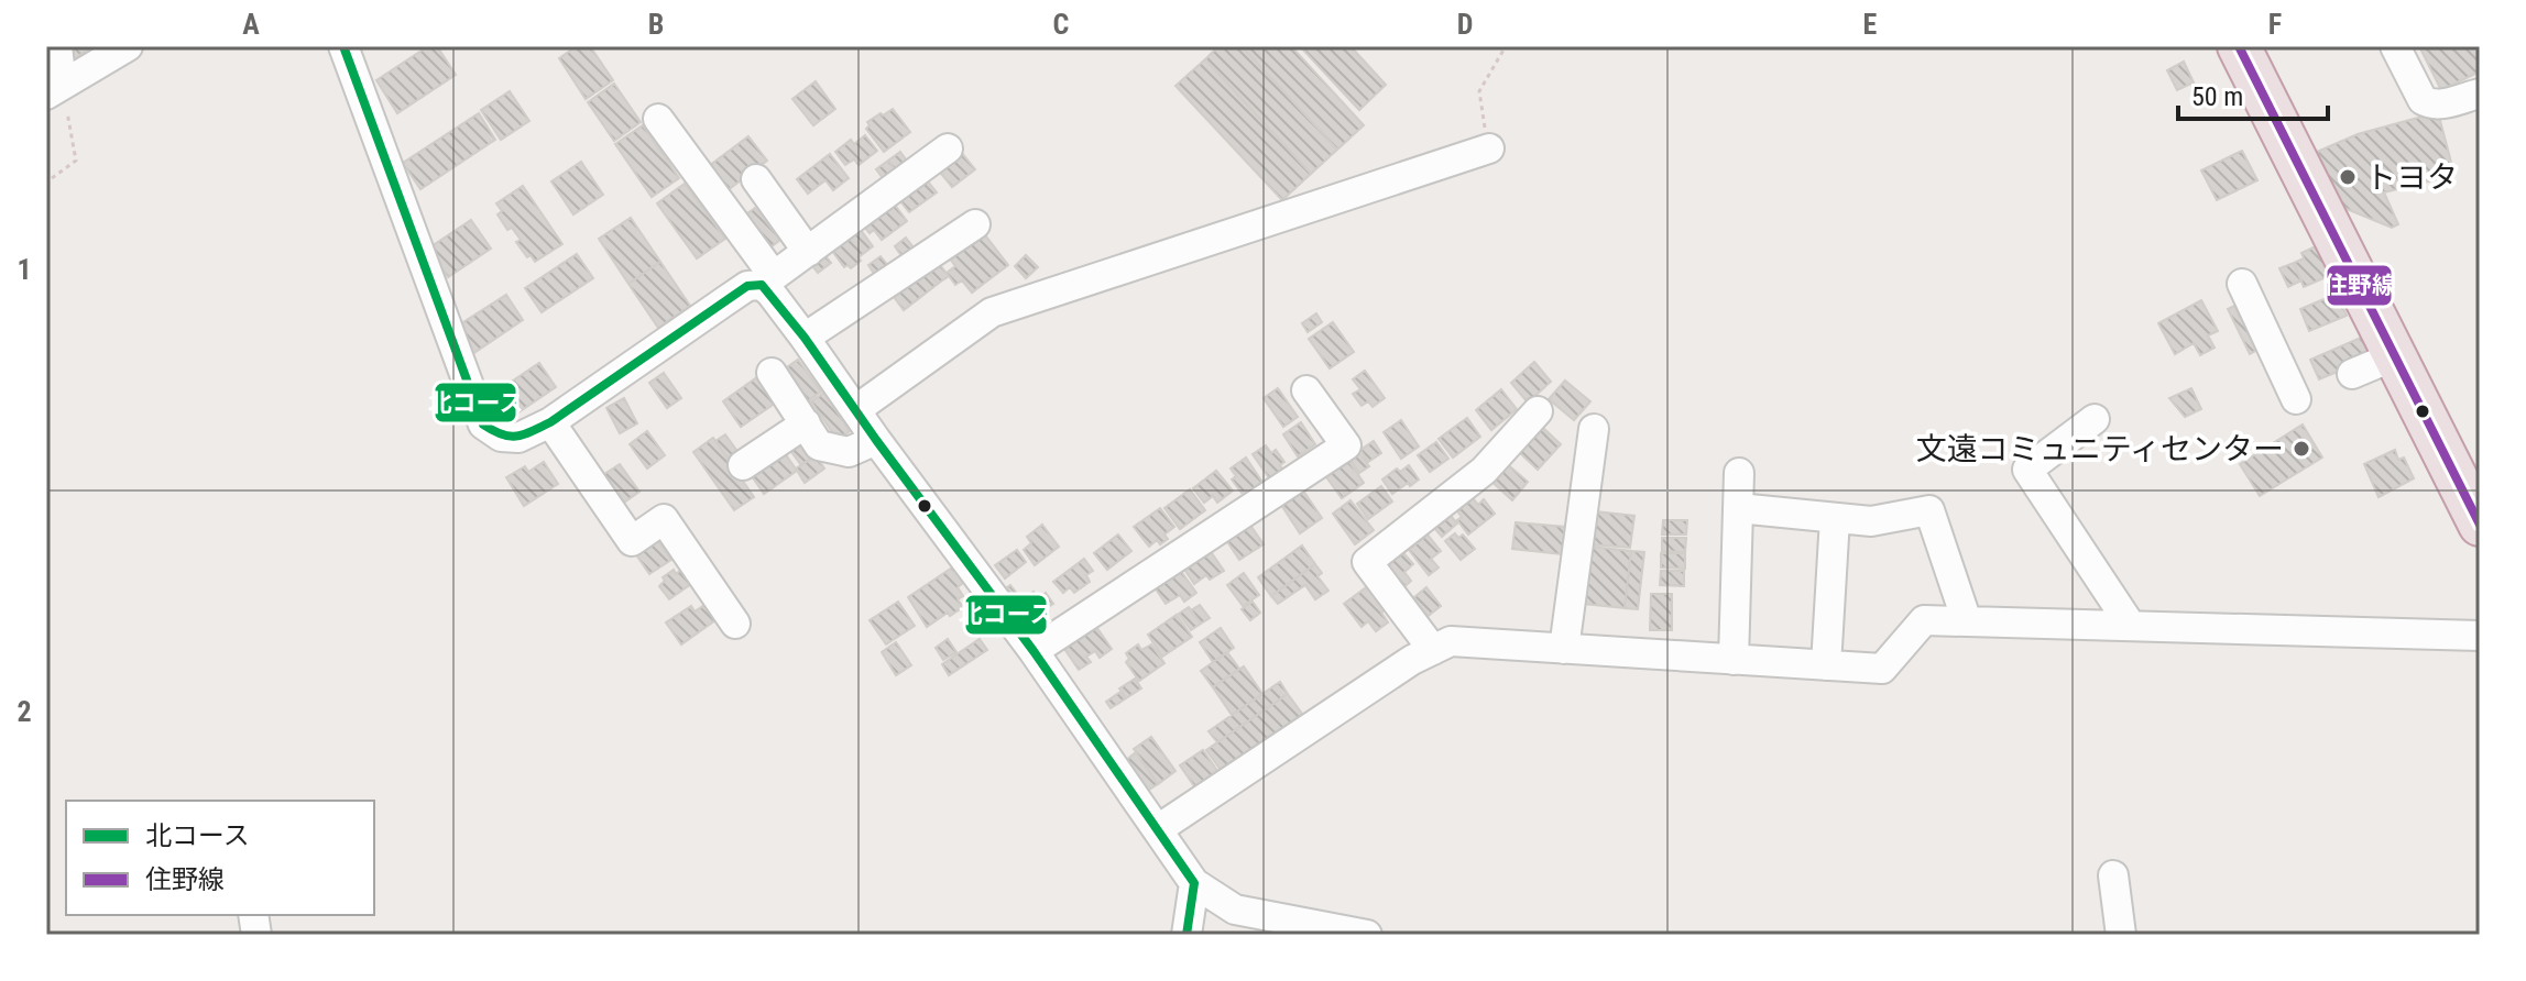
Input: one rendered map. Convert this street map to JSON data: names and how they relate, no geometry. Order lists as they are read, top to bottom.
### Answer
{
  "places": ["トヨタ", "文遠コミュニティセンター"],
  "lines": ["transit line 北コース", "transit line 住野線"],
  "legend": ["北コース", "住野線"],
  "scale_bar": "50 m",
  "grid": {
    "columns": [
      "A",
      "B",
      "C",
      "D",
      "E",
      "F"
    ],
    "rows": ["1", "2"]
  }
}
